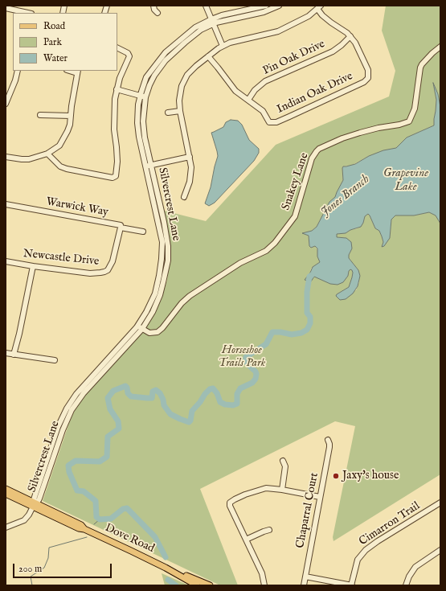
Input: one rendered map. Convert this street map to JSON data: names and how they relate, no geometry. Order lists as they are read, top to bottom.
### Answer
{
  "streets": {
    "main road": ["Dove Road"],
    "street": [
      "Pin Oak Drive",
      "Indian Oak Drive",
      "Snakey Lane",
      "Silvercrest Lane",
      "Warwick Way",
      "Newcastle Drive",
      "Chaparral Court",
      "Cimarron Trail"
    ]
  },
  "crossings": [
    ["Pin Oak Drive", "Indian Oak Drive"],
    ["Snakey Lane", "Silvercrest Lane"],
    ["Silvercrest Lane", "Dove Road"],
    ["Warwick Way", "Newcastle Drive"]
  ],
  "water": ["Grapevine Lake", "Jones Branch"],
  "parks": ["Horseshoe Trails Park"],
  "places": ["Jaxy's house"],
  "legend": ["Road", "Park", "Water"],
  "scale_bar": "200 m"
}
